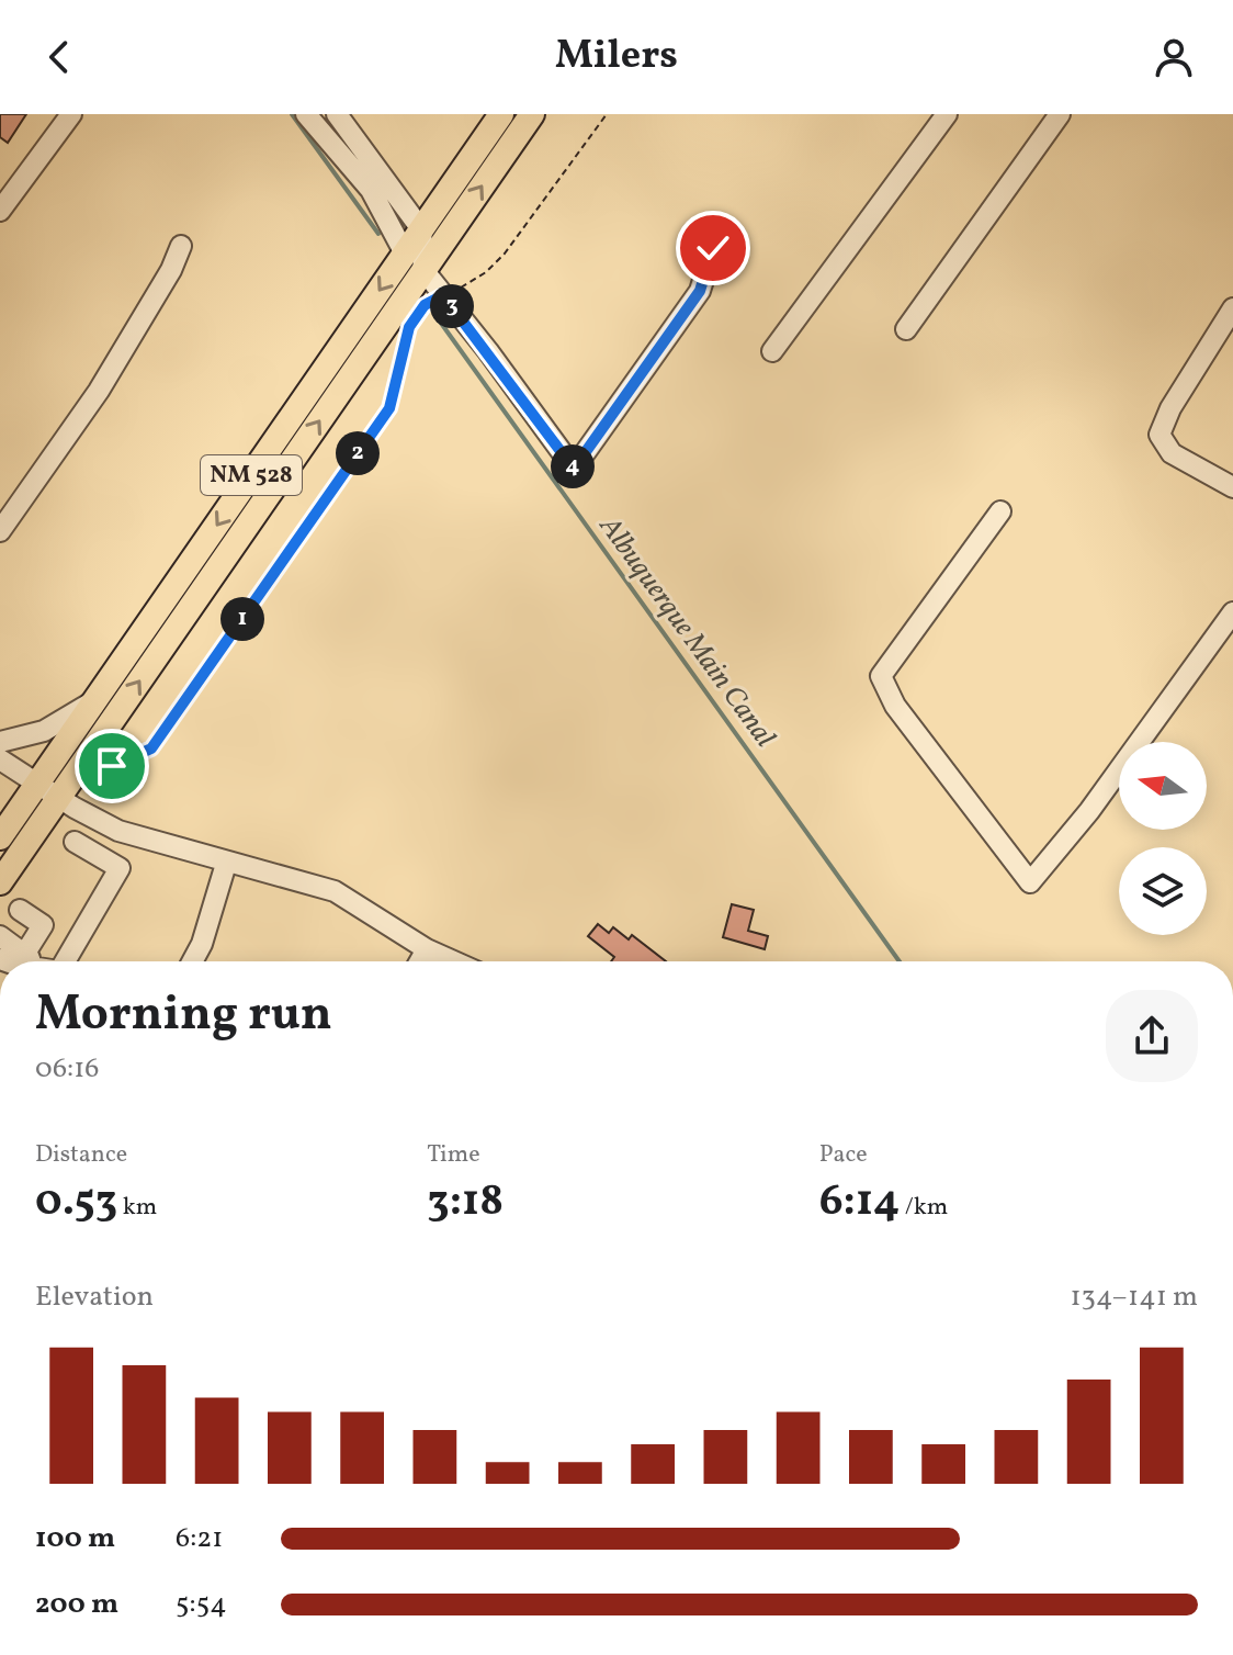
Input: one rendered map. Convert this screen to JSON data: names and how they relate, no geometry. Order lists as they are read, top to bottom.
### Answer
{
  "streets": {
    "main road": ["NM 528"]
  },
  "water": ["Albuquerque Main Canal"],
  "north": "left",
  "page": {
    "header": "Milers",
    "pins": [
      "3",
      "2",
      "4",
      "1"
    ],
    "heading": ["Morning run", "06:16"],
    "stats": [
      ["Distance", "0.53 km"],
      ["Time", "3:18"],
      ["Pace", "6:14 /km"]
    ],
    "chart": ["Elevation", "134–141 m"],
    "list": [
      {
        "name": "100 m",
        "note": "6:21"
      },
      {
        "name": "200 m",
        "note": "5:54"
      }
    ]
  }
}
